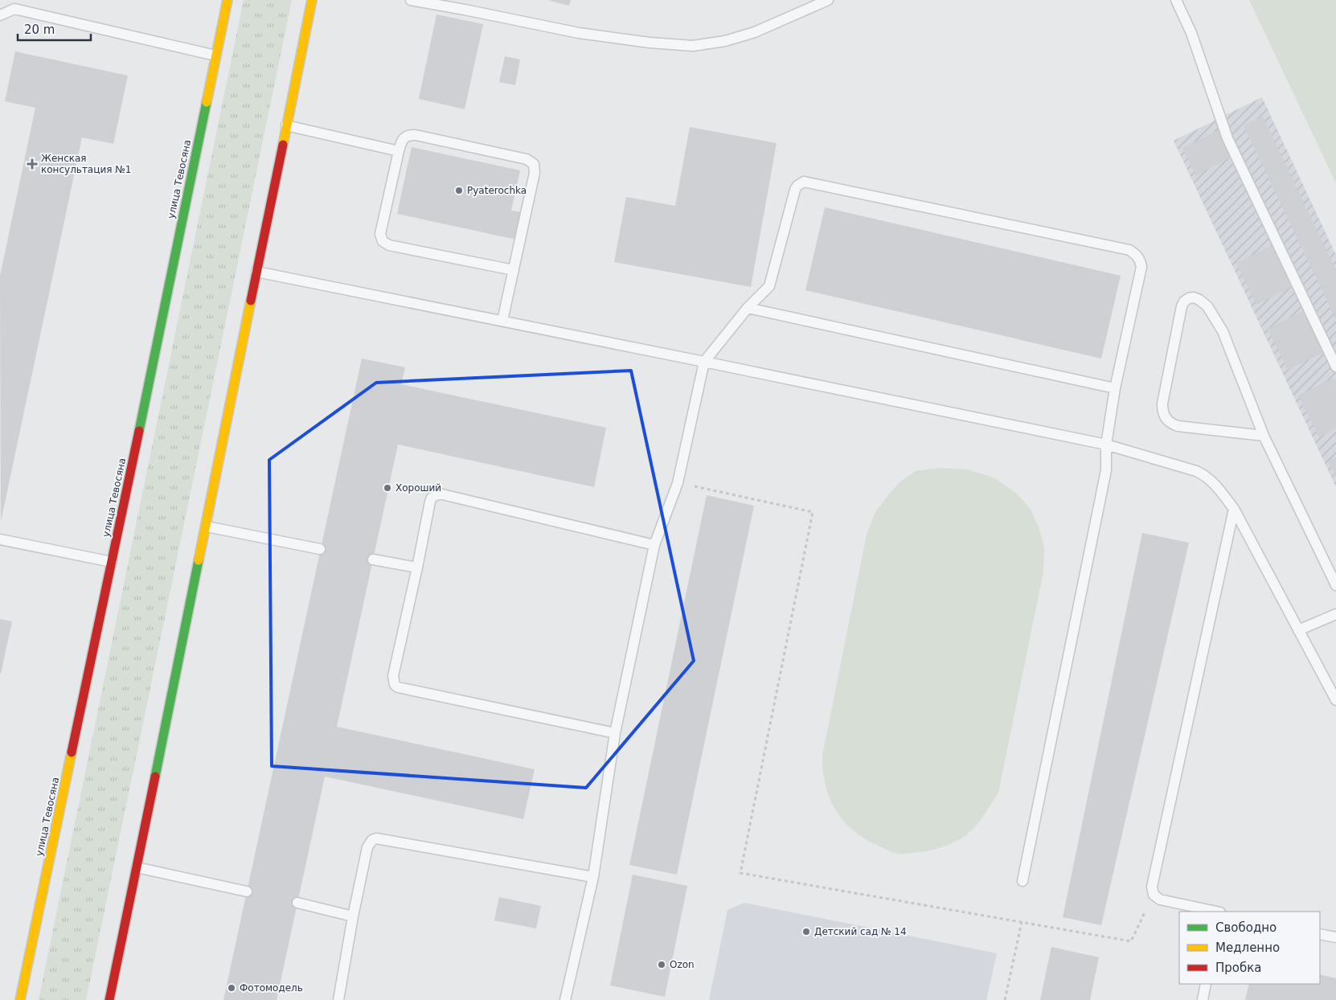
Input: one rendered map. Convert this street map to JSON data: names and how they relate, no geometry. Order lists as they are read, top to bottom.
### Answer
{
  "streets": {
    "main road": ["улица Тевосяна"]
  },
  "places": {
    "health": ["Женская консультация №1"],
    "other": [
      "Pyaterochka",
      "Хороший",
      "Детский сад № 14",
      "Ozon",
      "Фотомодель"
    ]
  },
  "legend": ["Свободно", "Медленно", "Пробка"],
  "scale_bar": "20 m"
}
